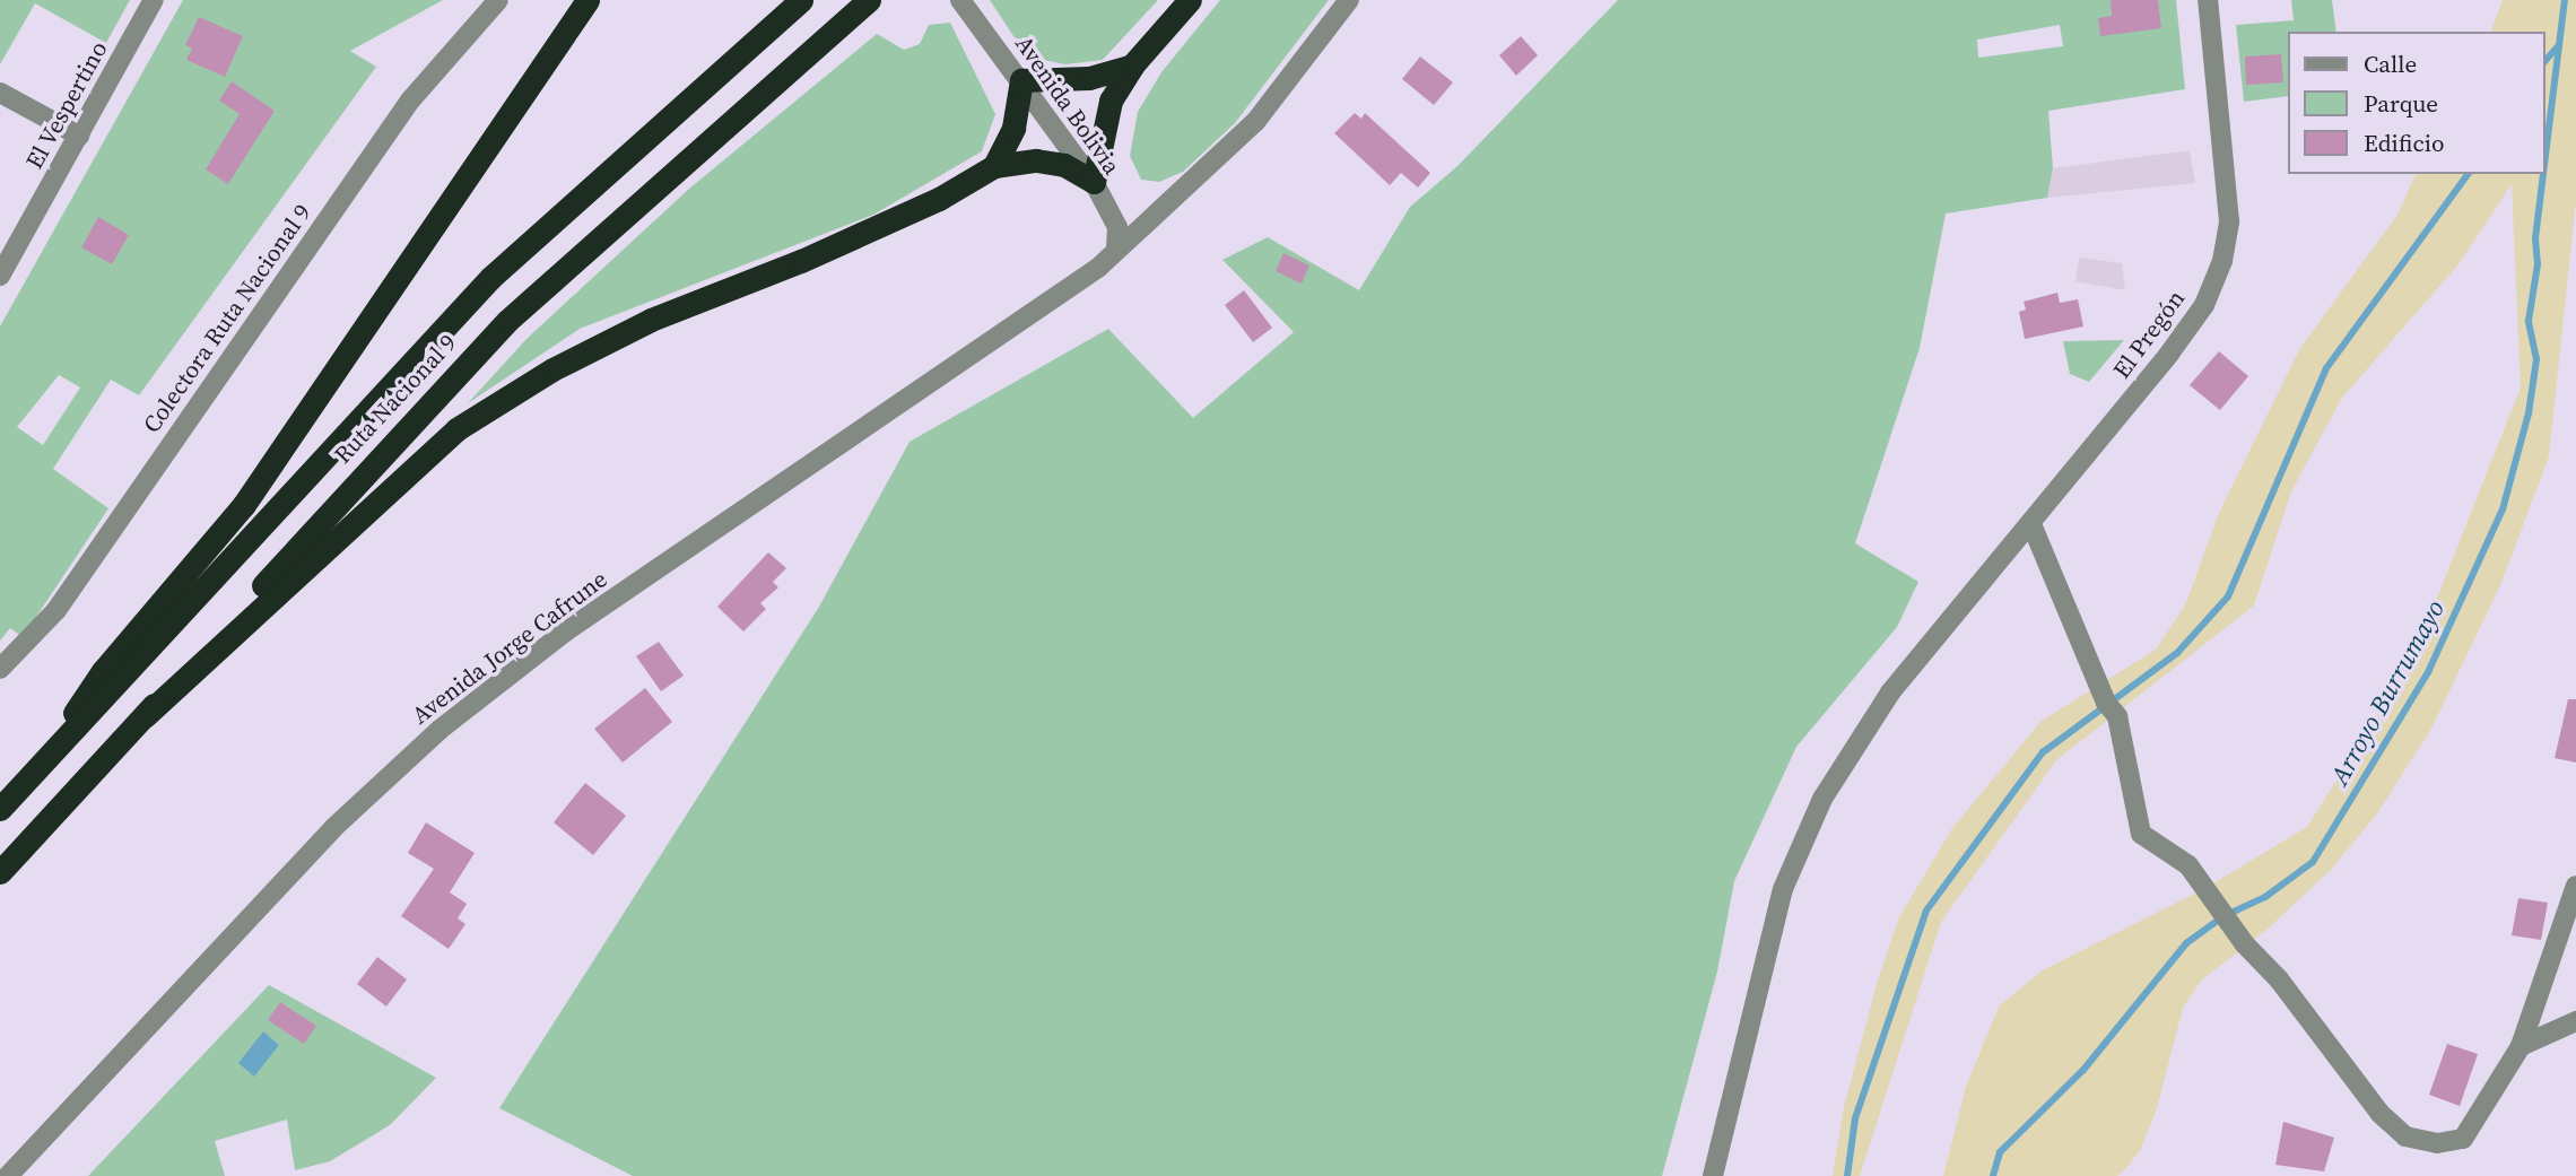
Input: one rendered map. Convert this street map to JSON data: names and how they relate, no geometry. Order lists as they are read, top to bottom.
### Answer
{
  "streets": {
    "highway": ["Ruta Nacional 9"],
    "street": [
      "El Vespertino",
      "Avenida Bolivia",
      "Colectora Ruta Nacional 9",
      "El Pregón",
      "Avenida Jorge Cafrune"
    ]
  },
  "crossings": [
    ["Avenida Bolivia", "Avenida Jorge Cafrune"]
  ],
  "water": ["Arroyo Burrumayo"],
  "legend": ["Calle", "Parque", "Edificio"]
}
